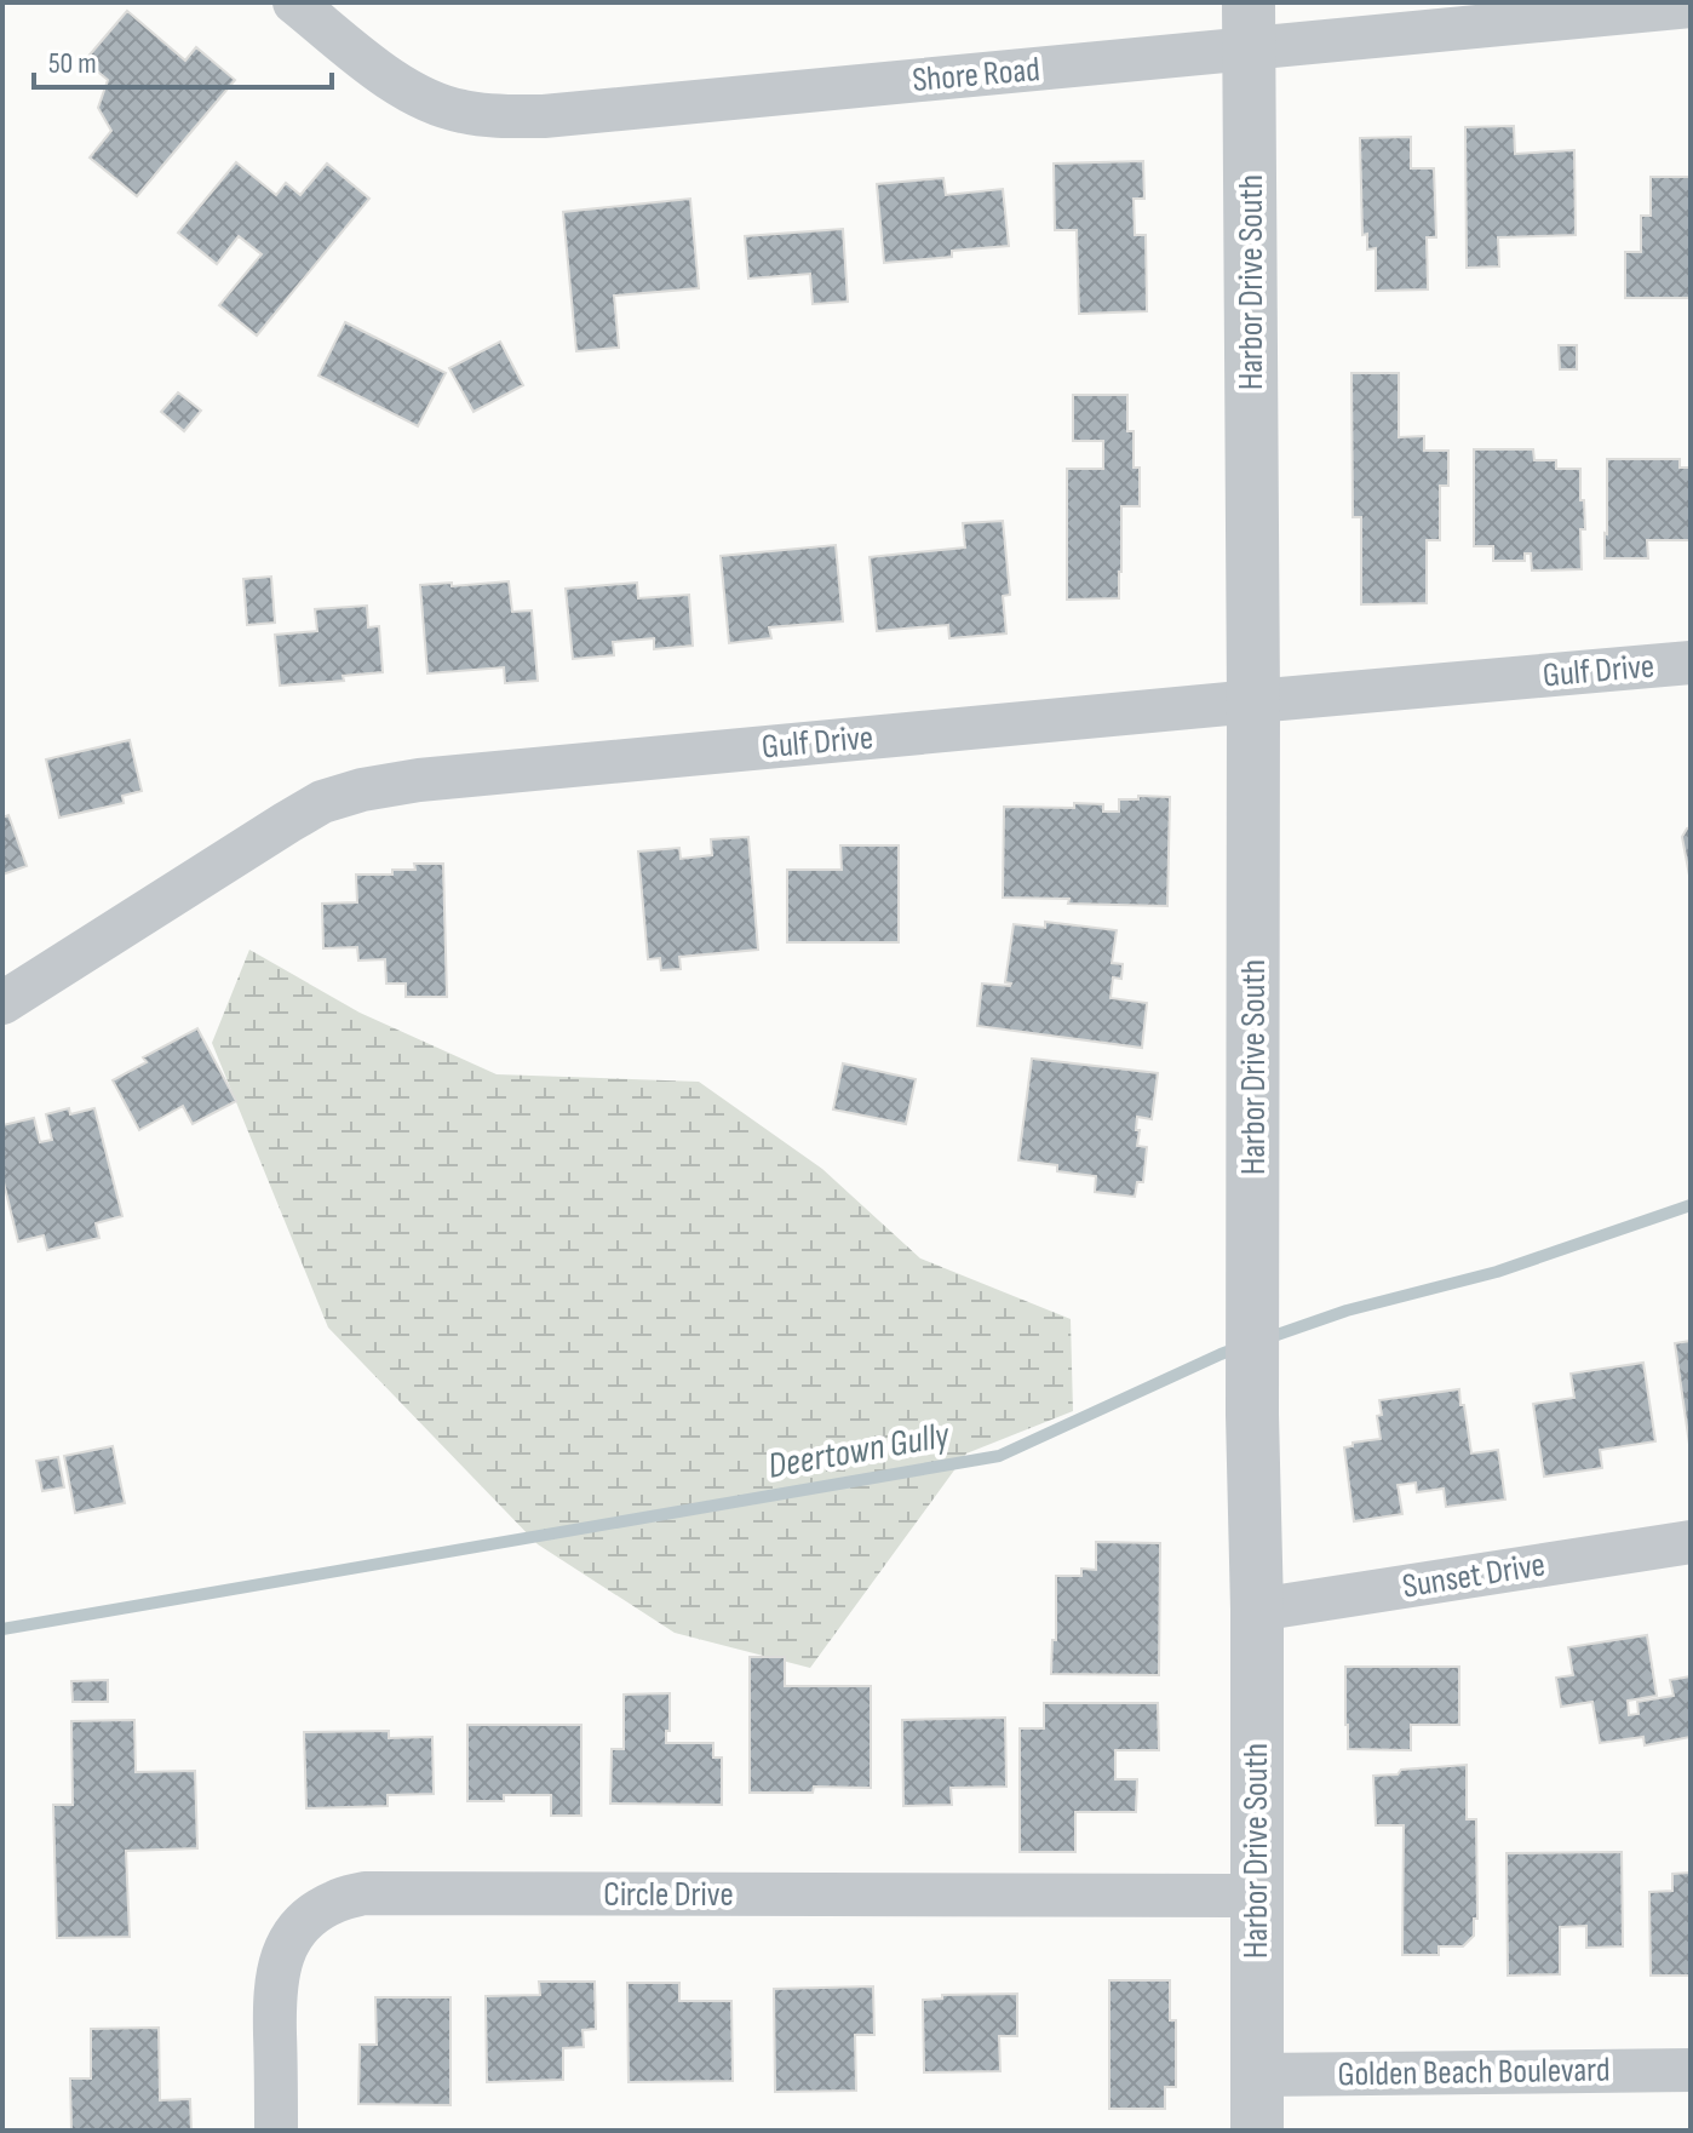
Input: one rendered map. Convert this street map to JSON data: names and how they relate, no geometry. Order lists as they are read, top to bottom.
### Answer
{
  "streets": {
    "street": [
      "Shore Road",
      "Harbor Drive South",
      "Gulf Drive",
      "Sunset Drive",
      "Circle Drive",
      "Golden Beach Boulevard"
    ]
  },
  "crossings": [
    ["Shore Road", "Harbor Drive South"],
    ["Harbor Drive South", "Gulf Drive"],
    ["Harbor Drive South", "Sunset Drive"],
    ["Harbor Drive South", "Circle Drive"],
    ["Harbor Drive South", "Golden Beach Boulevard"]
  ],
  "water": ["Deertown Gully"],
  "scale_bar": "50 m"
}
